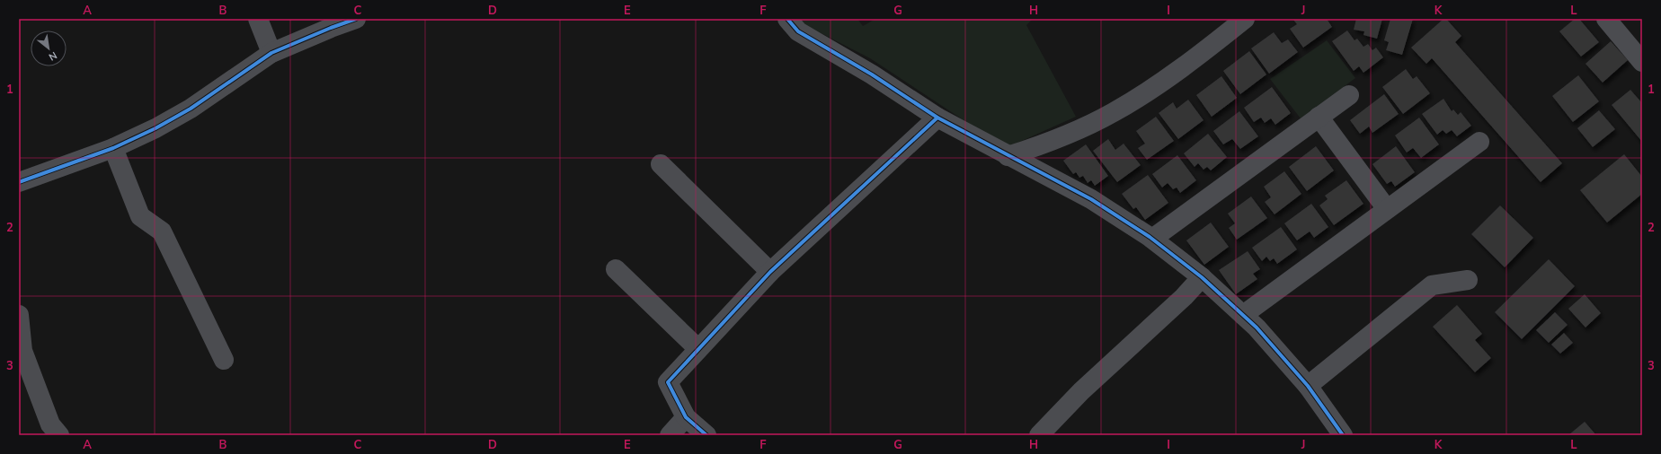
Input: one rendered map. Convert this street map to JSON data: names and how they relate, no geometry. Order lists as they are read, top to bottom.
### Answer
{
  "north": "bottom right",
  "grid": {
    "columns": [
      "A",
      "B",
      "C",
      "D",
      "E",
      "F",
      "G",
      "H",
      "I",
      "J",
      "K",
      "L"
    ],
    "rows": ["1", "2", "3"]
  }
}
